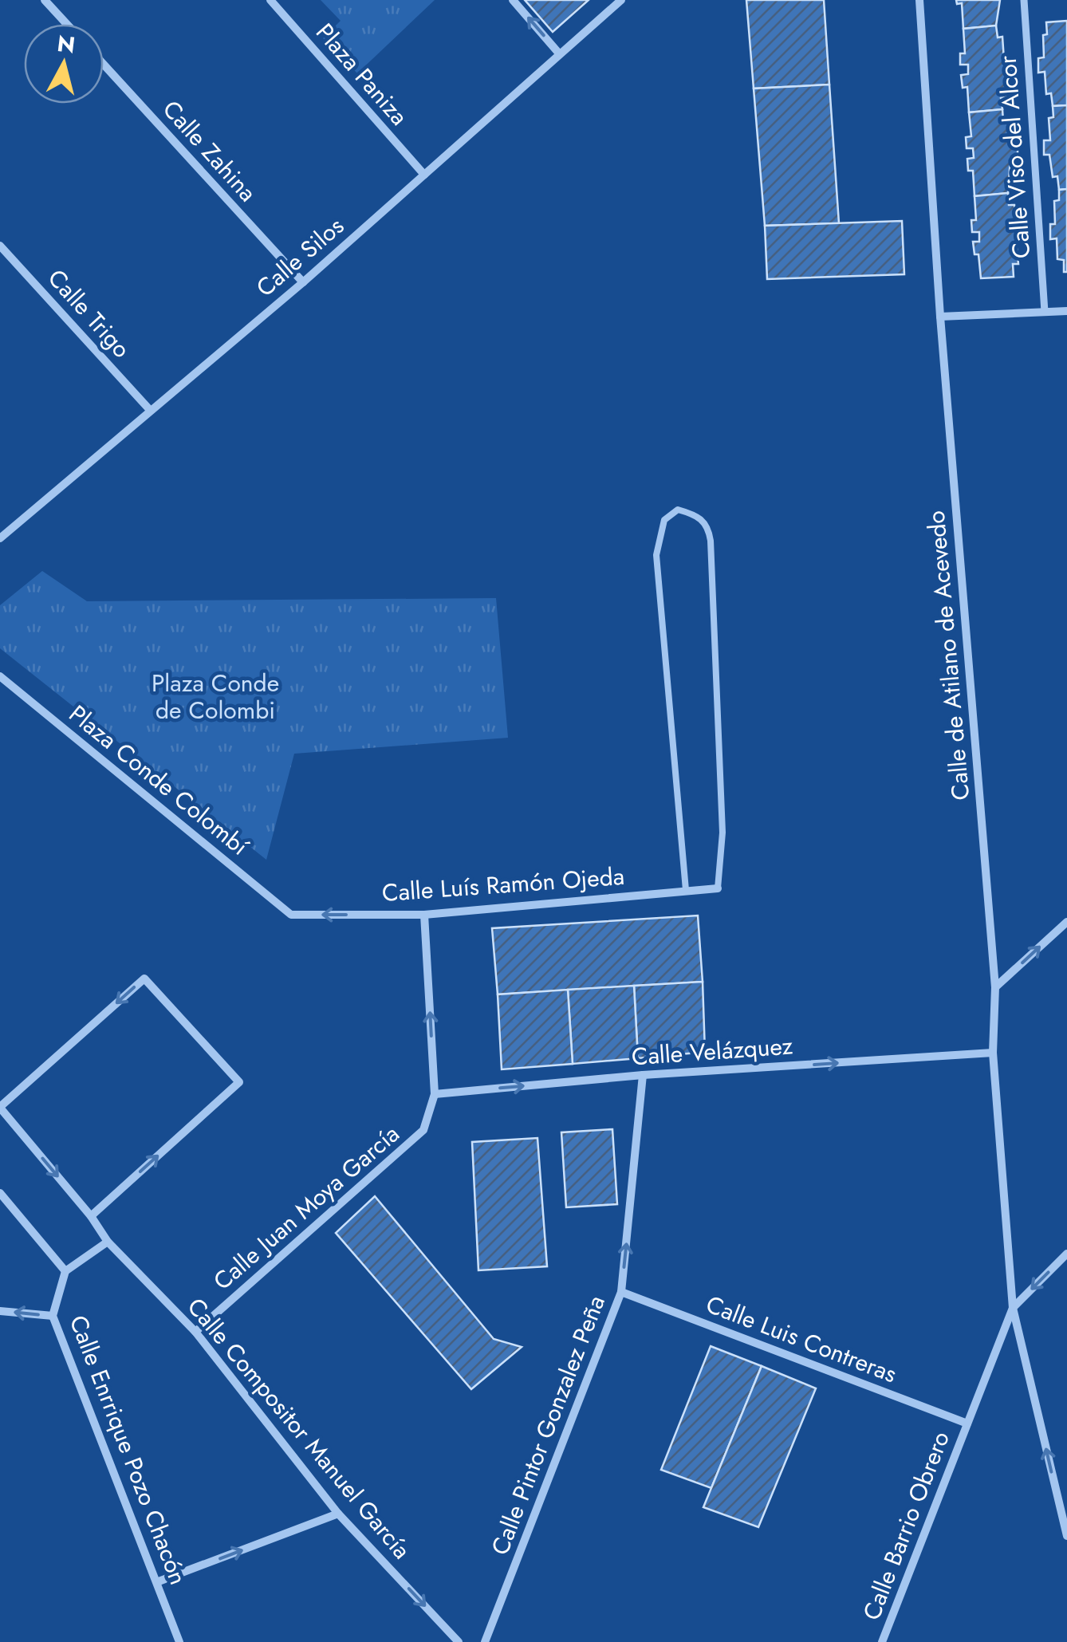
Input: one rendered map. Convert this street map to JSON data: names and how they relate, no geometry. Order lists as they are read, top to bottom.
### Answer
{
  "streets": {
    "street": [
      "Plaza Paniza",
      "Calle Zahina",
      "Calle Viso del Alcor",
      "Calle Silos",
      "Calle Trigo",
      "Calle de Atilano de Acevedo",
      "Plaza Conde Colombí",
      "Calle Luís Ramón Ojeda",
      "Calle Velázquez",
      "Calle Juan Moya García",
      "Calle Luis Contreras",
      "Calle Pintor Gonzalez Peña",
      "Calle Compositor Manuel García",
      "Calle Enrrique Pozo Chacón",
      "Calle Barrio Obrero"
    ]
  },
  "crossings": [
    ["Plaza Paniza", "Calle Silos"],
    ["Calle Zahina", "Calle Silos"],
    ["Calle Silos", "Calle Trigo"],
    ["Calle de Atilano de Acevedo", "Calle Velázquez"],
    ["Calle de Atilano de Acevedo", "Calle Barrio Obrero"],
    ["Plaza Conde Colombí", "Calle Luís Ramón Ojeda"],
    ["Calle Luís Ramón Ojeda", "Calle Juan Moya García"],
    ["Calle Velázquez", "Calle Juan Moya García"],
    ["Calle Velázquez", "Calle Pintor Gonzalez Peña"],
    ["Calle Juan Moya García", "Calle Compositor Manuel García"],
    ["Calle Luis Contreras", "Calle Pintor Gonzalez Peña"],
    ["Calle Luis Contreras", "Calle Barrio Obrero"]
  ],
  "one_way": ["Calle Velázquez", "Calle Pintor Gonzalez Peña", "Calle Compositor Manuel García"],
  "parks": ["Plaza Conde de Colombi"],
  "north": "top"
}
